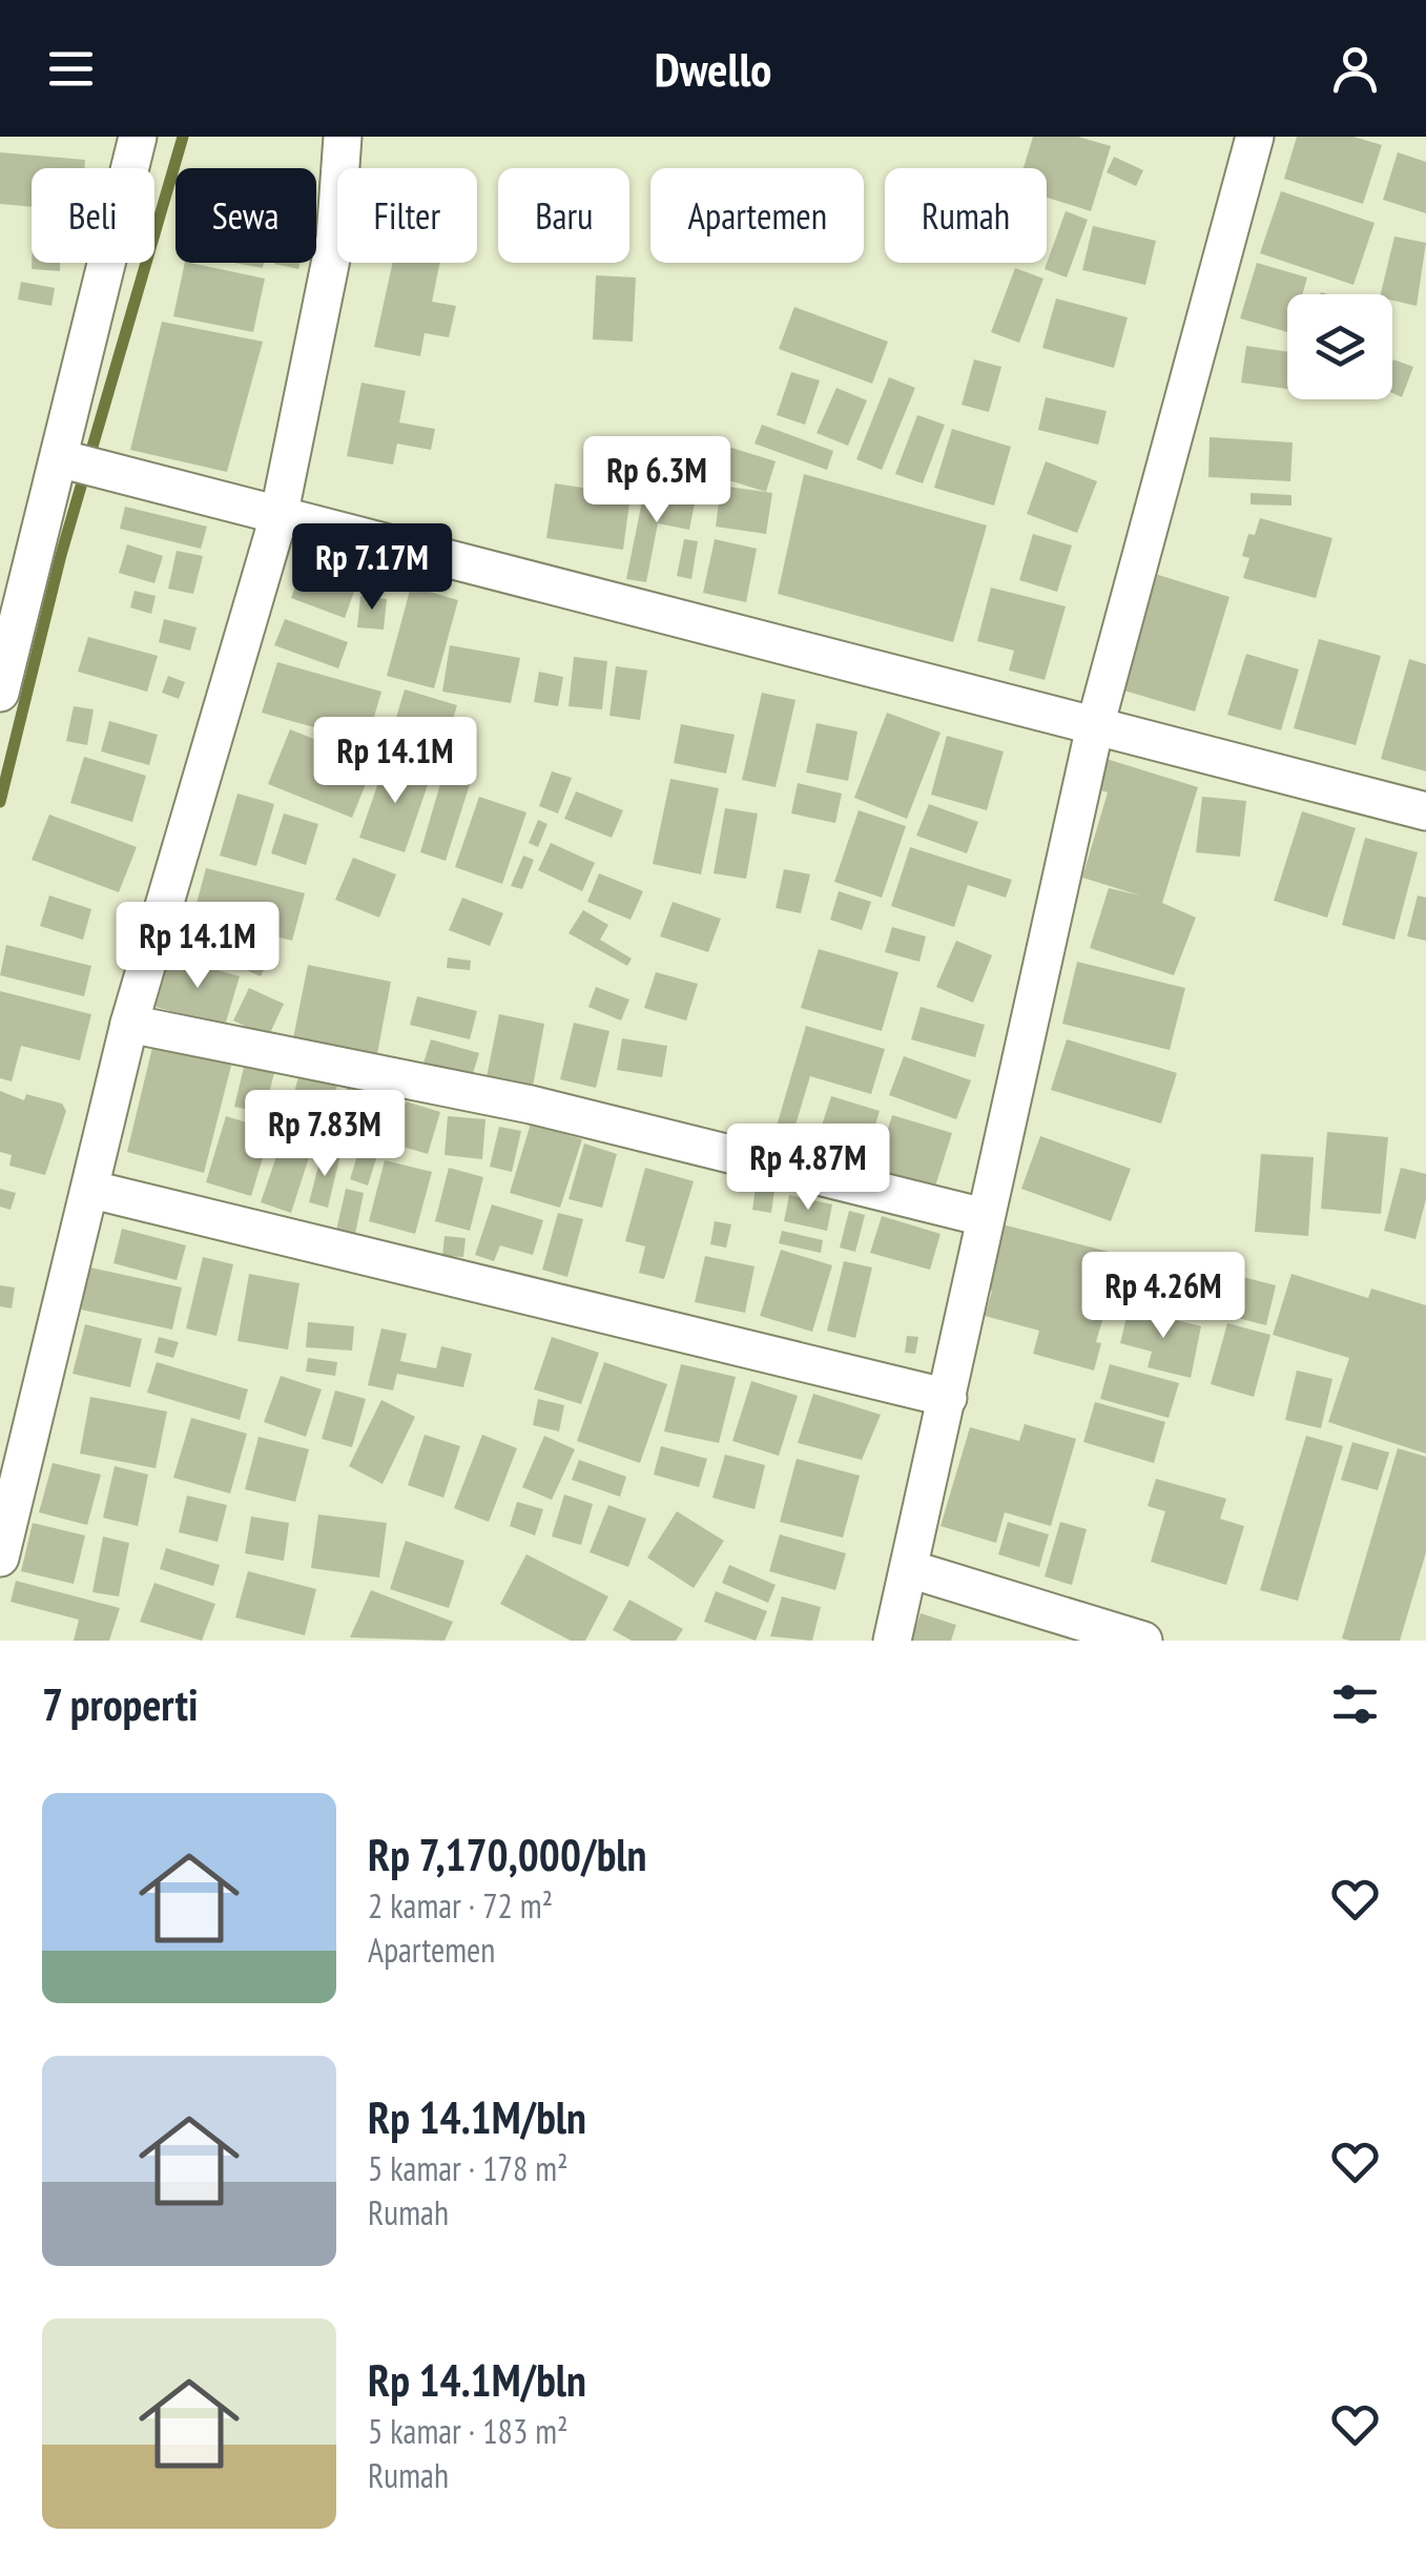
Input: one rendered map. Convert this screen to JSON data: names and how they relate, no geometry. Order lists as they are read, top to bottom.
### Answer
{
  "page": {
    "header": "Dwello",
    "chip": [
      "Beli",
      "Sewa",
      "Filter",
      "Baru",
      "Apartemen",
      "Rumah"
    ],
    "price": [
      "Rp 6.3M",
      "Rp 7.17M",
      "Rp 14.1M",
      "Rp 14.1M",
      "Rp 7.83M",
      "Rp 4.87M",
      "Rp 4.26M"
    ],
    "heading": "7 properti",
    "list": [
      {
        "name": "Rp 7,170,000/bln",
        "note": "2 kamar · 72 m² · Apartemen"
      },
      {
        "name": "Rp 14.1M/bln",
        "note": "5 kamar · 178 m² · Rumah"
      },
      {
        "name": "Rp 14.1M/bln",
        "note": "5 kamar · 183 m² · Rumah"
      }
    ]
  }
}
